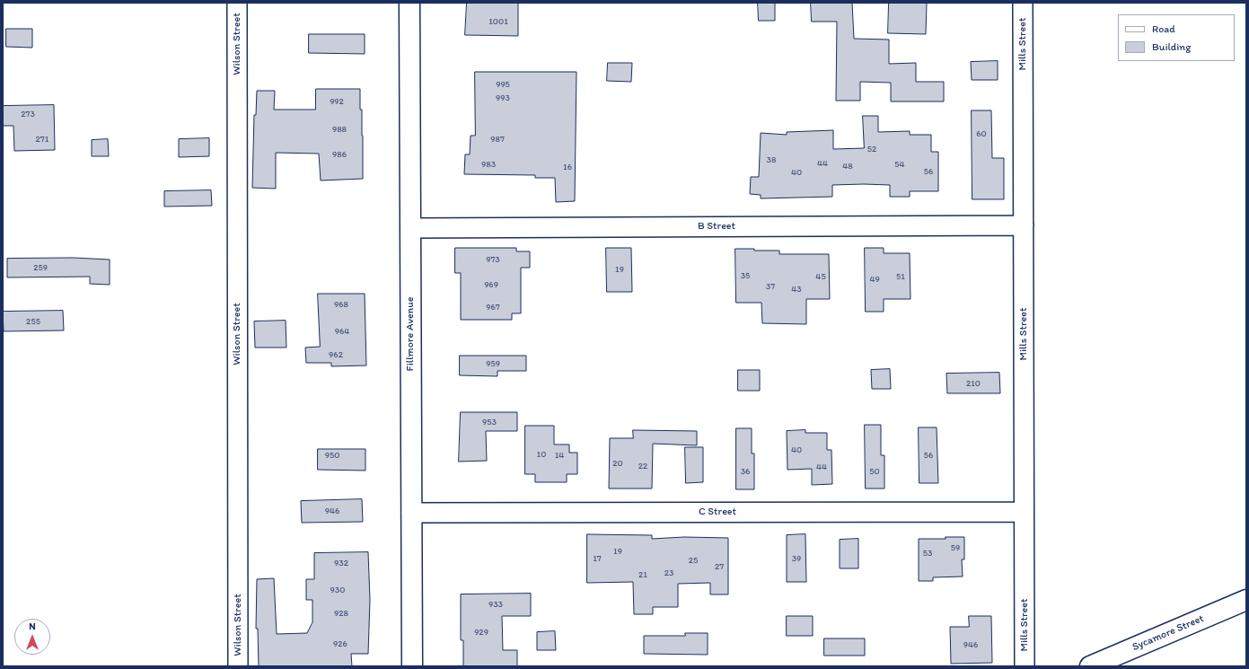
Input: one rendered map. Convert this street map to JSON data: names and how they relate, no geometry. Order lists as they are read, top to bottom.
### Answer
{
  "streets": {
    "street": [
      "Wilson Street",
      "Mills Street",
      "B Street",
      "Fillmore Avenue",
      "C Street",
      "Sycamore Street"
    ]
  },
  "crossings": [
    ["Mills Street", "B Street"],
    ["Mills Street", "C Street"],
    ["B Street", "Fillmore Avenue"],
    ["Fillmore Avenue", "C Street"]
  ],
  "house_numbers": [
    "1001",
    "995",
    "993",
    "992",
    "273",
    "988",
    "60",
    "271",
    "987",
    "52",
    "986",
    "38",
    "44",
    "983",
    "54",
    "48",
    "16",
    "56",
    "40",
    "973",
    "259",
    "19",
    "35",
    "45",
    "51",
    "49",
    "969",
    "37",
    "43",
    "968",
    "967",
    "255",
    "964",
    "962",
    "959",
    "210",
    "953",
    "40",
    "10",
    "950",
    "14",
    "56",
    "20",
    "22",
    "44",
    "36",
    "50",
    "946",
    "59",
    "19",
    "53",
    "17",
    "39",
    "25",
    "932",
    "27",
    "23",
    "21",
    "930",
    "933",
    "928",
    "929",
    "926",
    "946"
  ],
  "legend": ["Road", "Building"],
  "north": "top"
}
